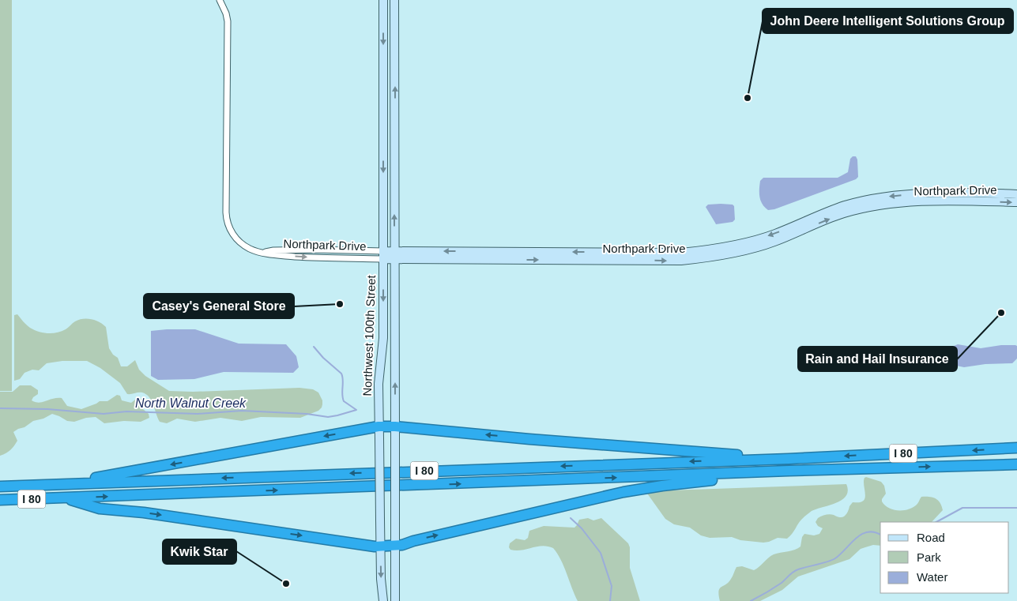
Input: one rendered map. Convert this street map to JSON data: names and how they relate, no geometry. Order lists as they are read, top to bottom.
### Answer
{
  "streets": {
    "highway": ["I 80"],
    "street": ["Northpark Drive", "Northwest 100th Street"]
  },
  "crossings": [
    ["Northpark Drive", "Northwest 100th Street"]
  ],
  "water": ["North Walnut Creek"],
  "places": [
    "John Deere Intelligent Solutions Group",
    "Casey's General Store",
    "Rain and Hail Insurance",
    "Kwik Star"
  ],
  "legend": ["Road", "Park", "Water"]
}
